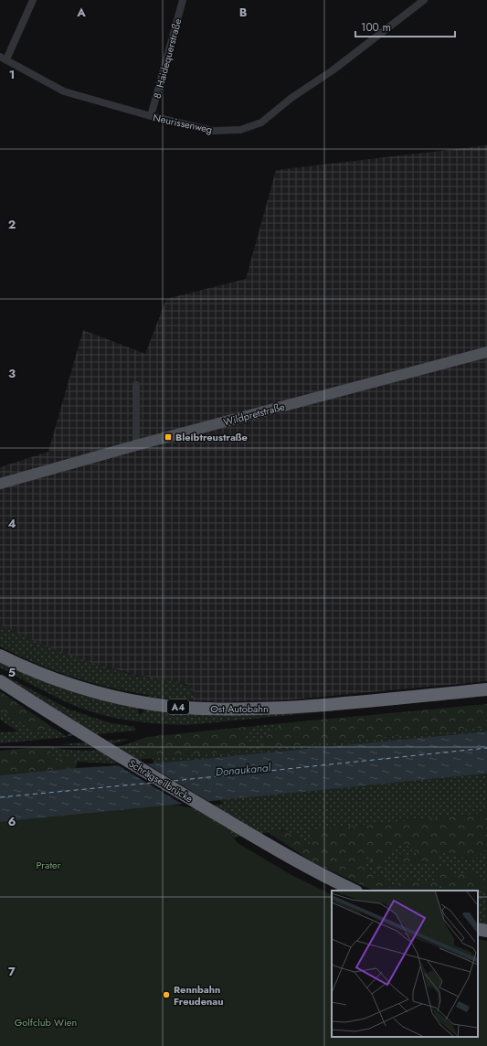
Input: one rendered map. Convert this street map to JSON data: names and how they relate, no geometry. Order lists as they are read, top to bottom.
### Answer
{
  "streets": {
    "highway": ["A4", "Ost Autobahn", "Schrägseilbrücke"],
    "main road": ["Wildpretstraße"],
    "street": ["8. Haidequerstraße", "Neurissenweg"]
  },
  "crossings": [
    ["8. Haidequerstraße", "Neurissenweg"]
  ],
  "water": ["Donaukanal"],
  "parks": ["Prater", "Golfclub Wien"],
  "places": {
    "transit": ["Bleibtreustraße"],
    "other": ["Rennbahn Freudenau"]
  },
  "scale_bar": "100 m",
  "grid": {
    "columns": ["A", "B"],
    "rows": [
      "1",
      "2",
      "3",
      "4",
      "5",
      "6",
      "7"
    ]
  }
}
